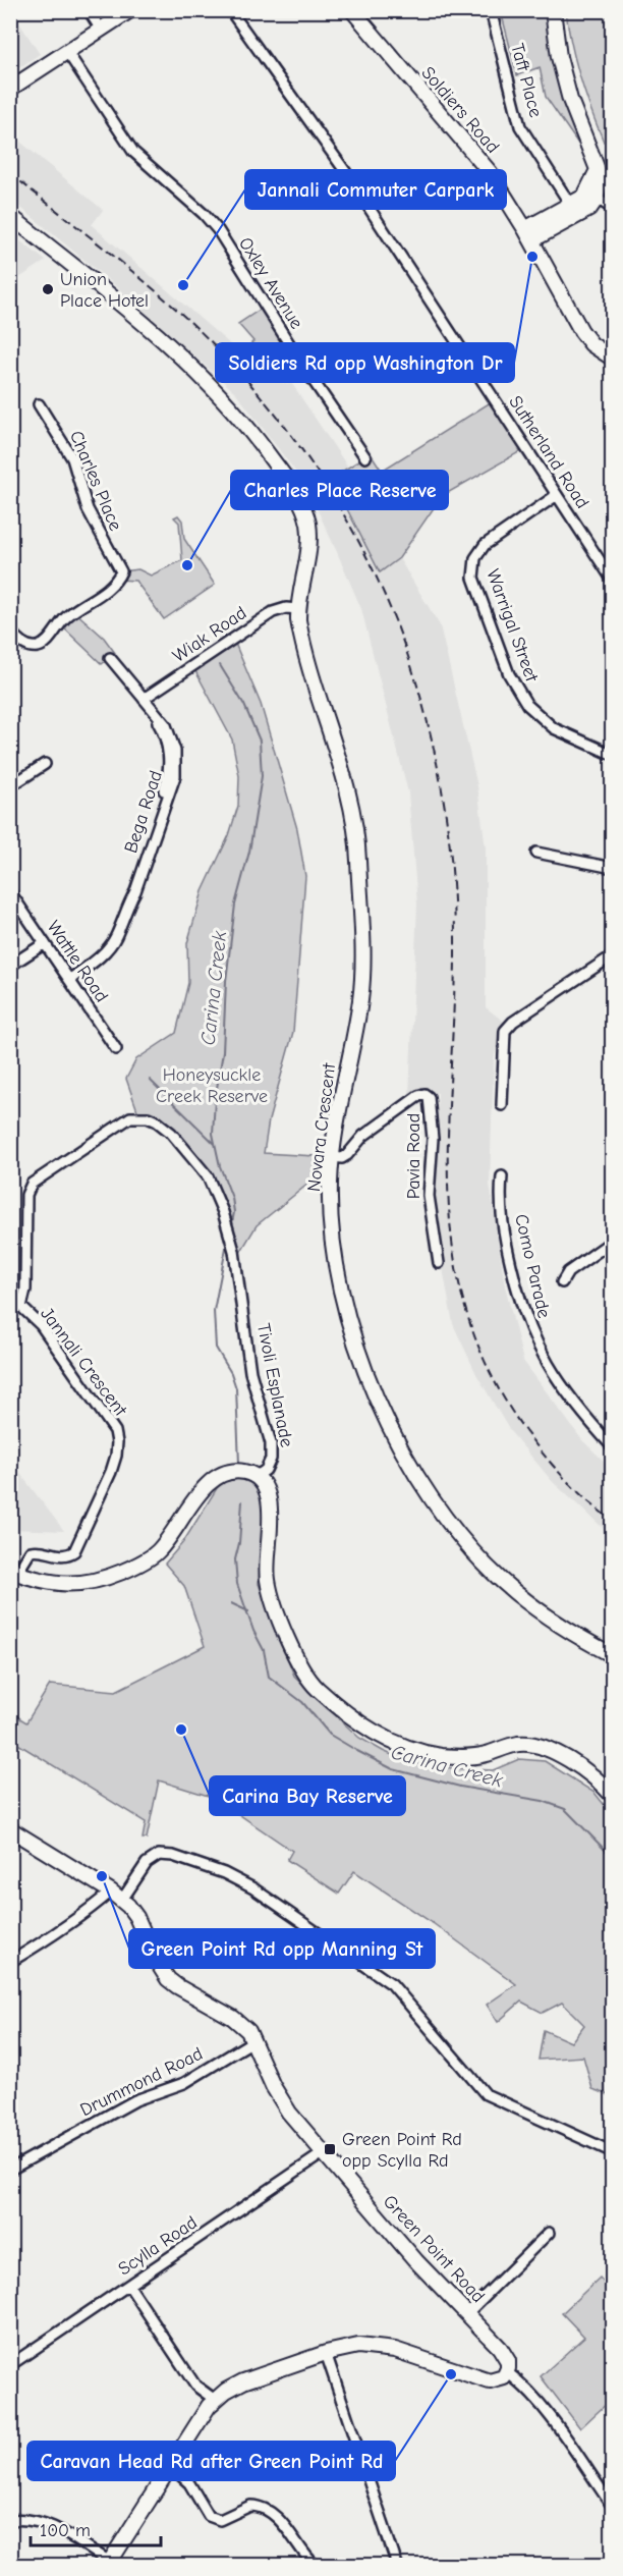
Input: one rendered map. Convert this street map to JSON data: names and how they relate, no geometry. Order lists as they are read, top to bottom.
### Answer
{
  "streets": {
    "street": [
      "Taft Place",
      "Soldiers Road",
      "Oxley Avenue",
      "Sutherland Road",
      "Charles Place",
      "Warrigal Street",
      "Wiak Road",
      "Bega Road",
      "Wattle Road",
      "Novara Crescent",
      "Pavia Road",
      "Como Parade",
      "Jannali Crescent",
      "Tivoli Esplanade",
      "Drummond Road",
      "Scylla Road",
      "Green Point Road"
    ]
  },
  "crossings": [
    ["Sutherland Road", "Warrigal Street"],
    ["Wiak Road", "Bega Road"],
    ["Wiak Road", "Novara Crescent"],
    ["Bega Road", "Wattle Road"],
    ["Novara Crescent", "Pavia Road"],
    ["Jannali Crescent", "Tivoli Esplanade"],
    ["Drummond Road", "Green Point Road"],
    ["Scylla Road", "Green Point Road"]
  ],
  "water": ["Carina Creek"],
  "parks": ["Honeysuckle Creek Reserve"],
  "places": {
    "other": [
      "Soldiers Rd opp Washington Dr",
      "Jannali Commuter Carpark",
      "Union Place Hotel",
      "Charles Place Reserve",
      "Carina Bay Reserve",
      "Green Point Rd opp Manning St",
      "Caravan Head Rd after Green Point Rd"
    ],
    "transit": ["Green Point Rd opp Scylla Rd"]
  },
  "scale_bar": "100 m"
}
